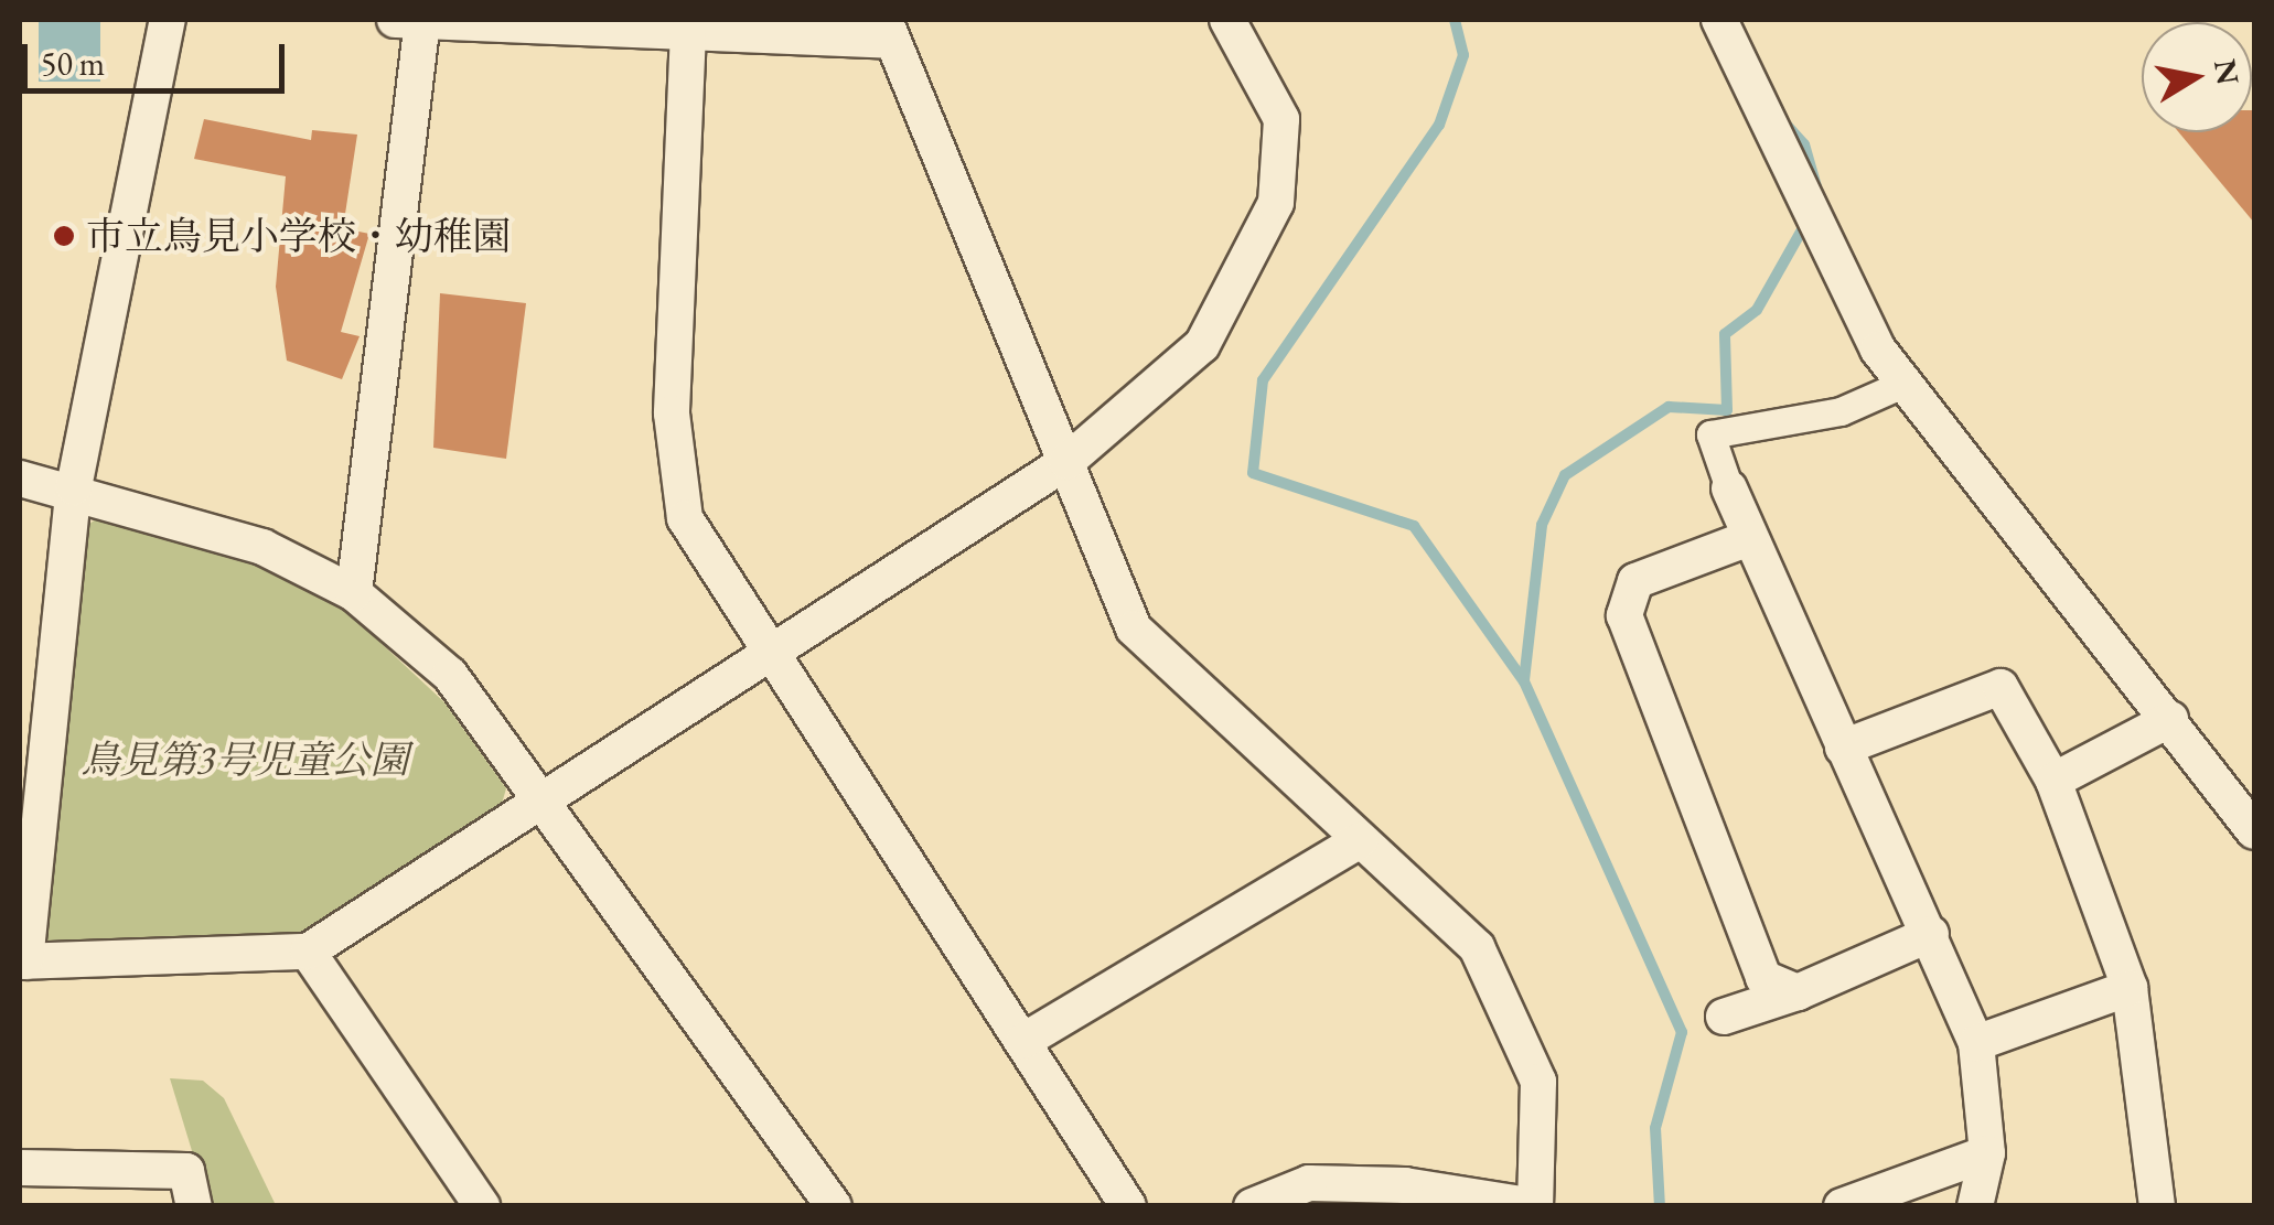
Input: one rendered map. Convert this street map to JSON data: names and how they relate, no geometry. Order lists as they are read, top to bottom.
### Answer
{
  "parks": ["鳥見第3号児童公園"],
  "places": ["市立鳥見小学校・幼稚園"],
  "scale_bar": "50 m",
  "north": "right"
}
